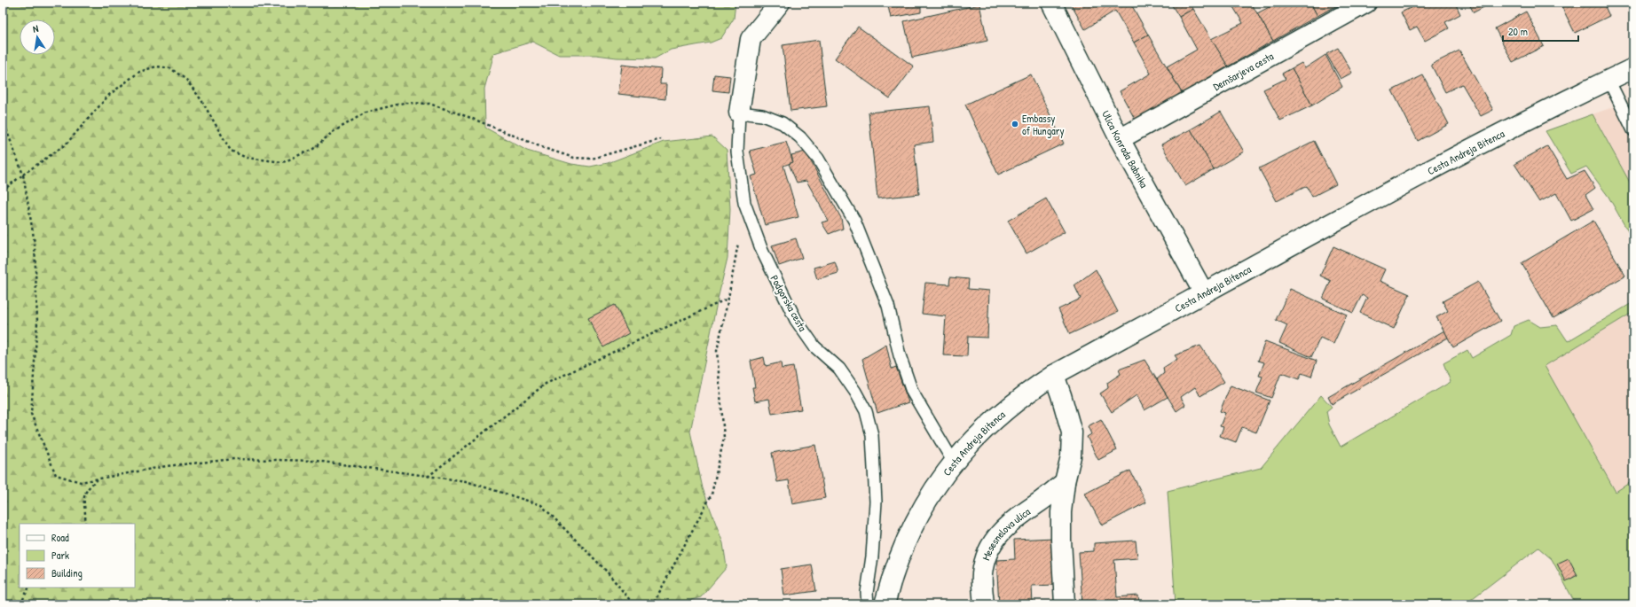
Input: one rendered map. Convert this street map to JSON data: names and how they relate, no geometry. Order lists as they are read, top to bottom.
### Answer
{
  "streets": {
    "street": [
      "Demšarjeva cesta",
      "Ulica Konrada Babnika",
      "Cesta Andreja Bitenca",
      "Podgorska cesta",
      "Mesesnelova ulica"
    ]
  },
  "crossings": [
    ["Demšarjeva cesta", "Ulica Konrada Babnika"],
    ["Ulica Konrada Babnika", "Cesta Andreja Bitenca"]
  ],
  "places": ["Embassy of Hungary"],
  "legend": ["Road", "Park", "Building"],
  "scale_bar": "20 m",
  "north": "top"
}
